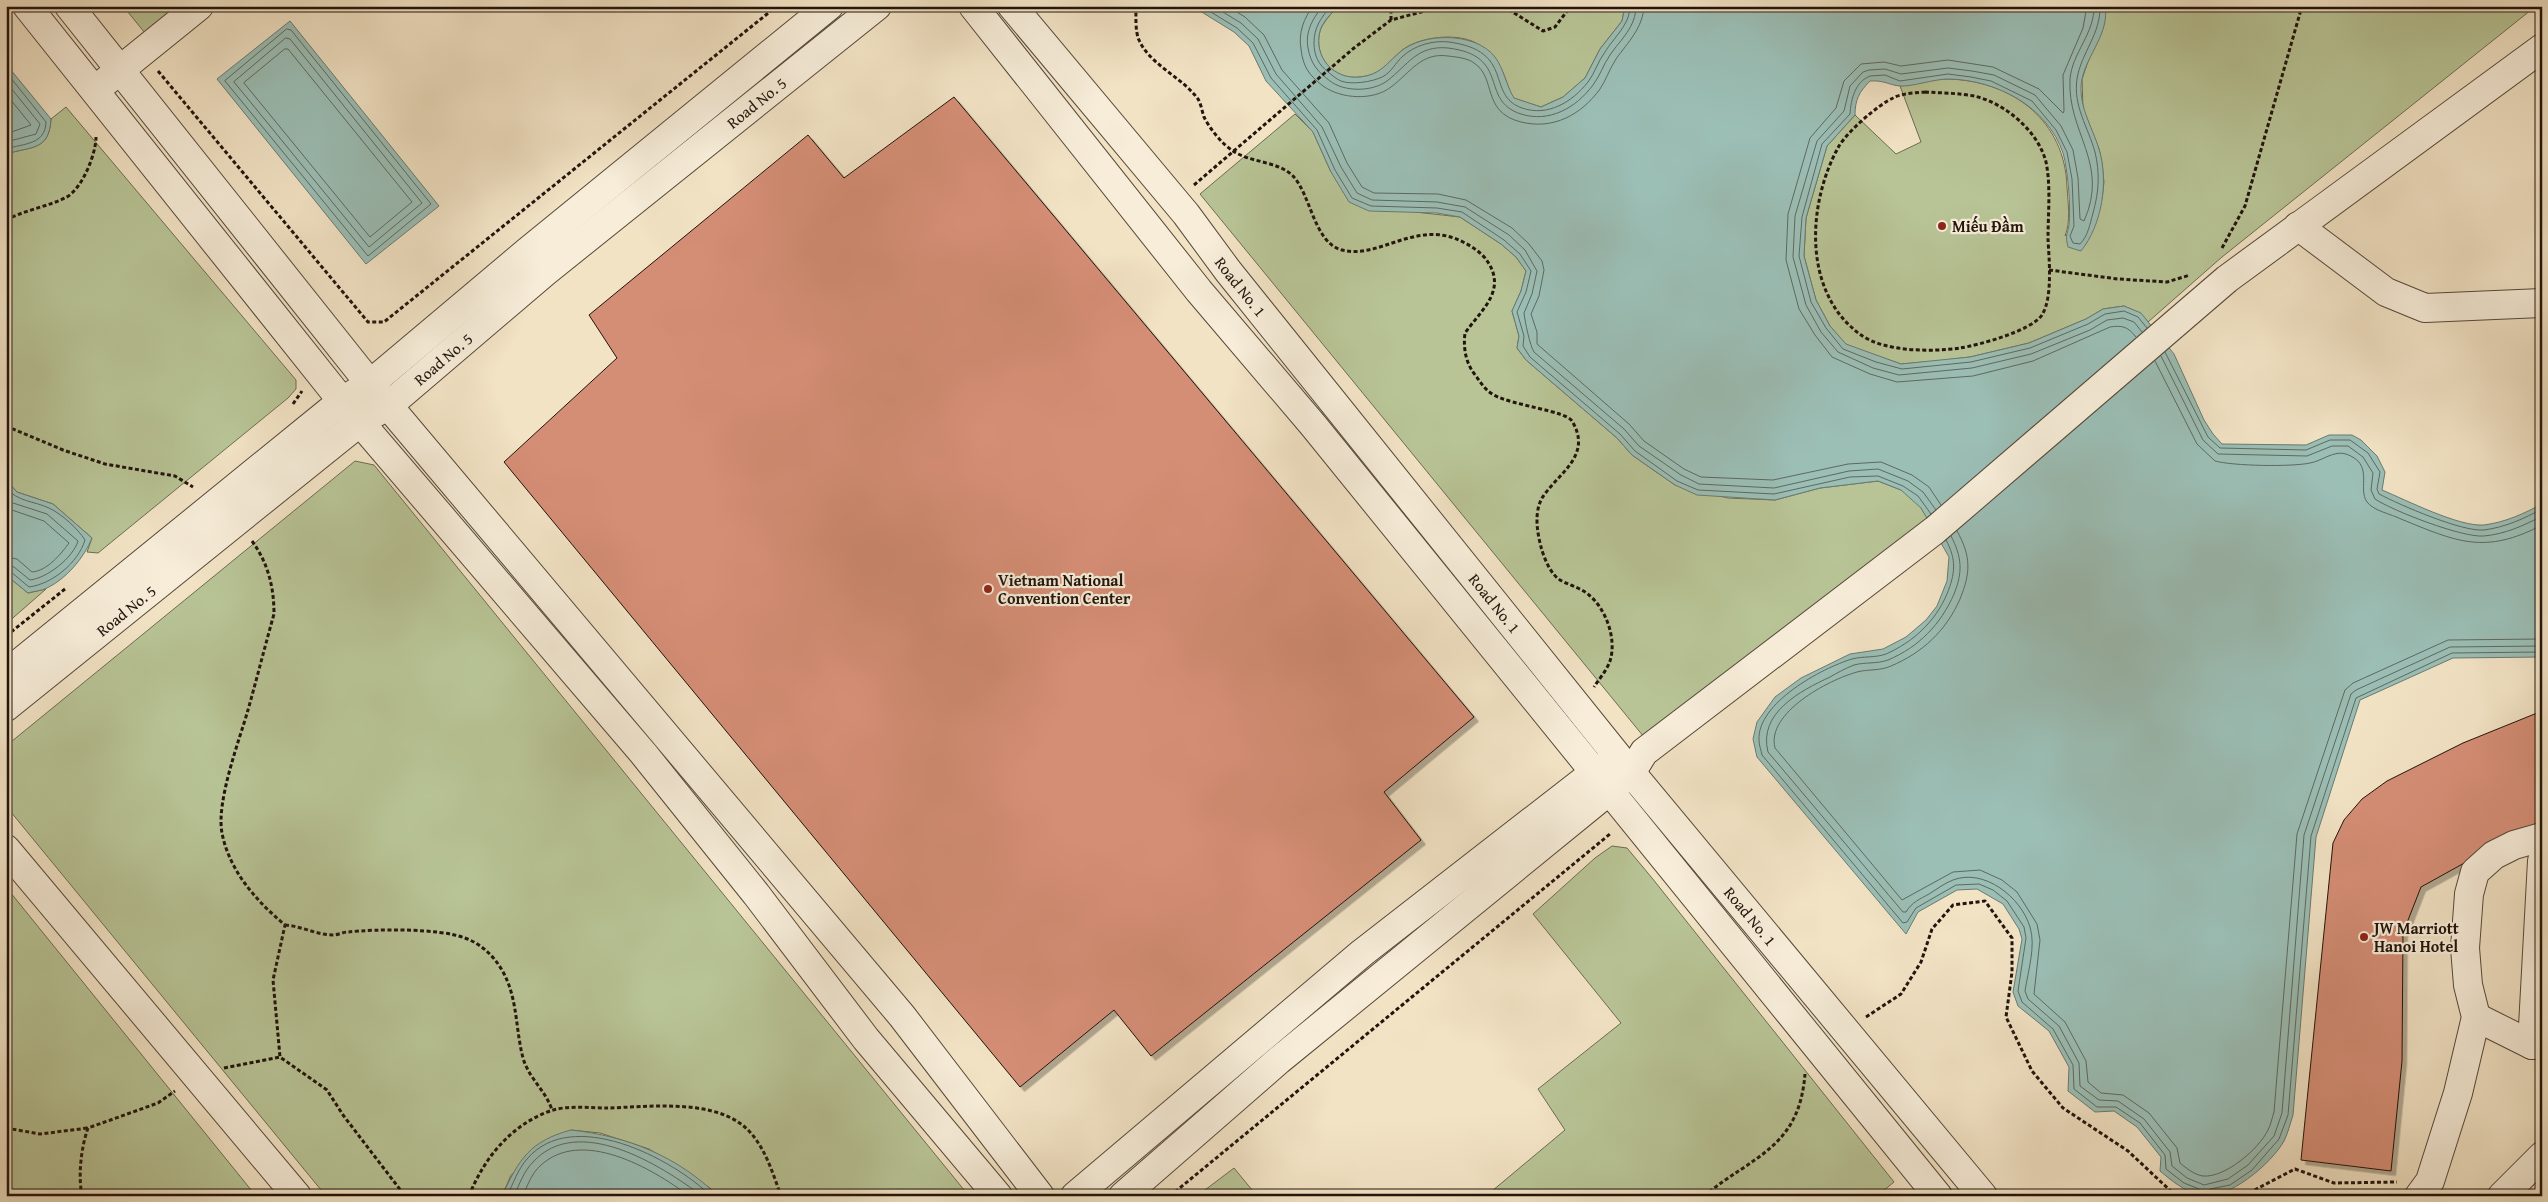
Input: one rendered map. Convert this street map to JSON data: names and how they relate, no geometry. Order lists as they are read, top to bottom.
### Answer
{
  "streets": {
    "lane": ["Road No. 5", "Road No. 1"]
  },
  "places": ["Miếu Đầm", "Vietnam National Convention Center", "JW Marriott Hanoi Hotel"]
}
